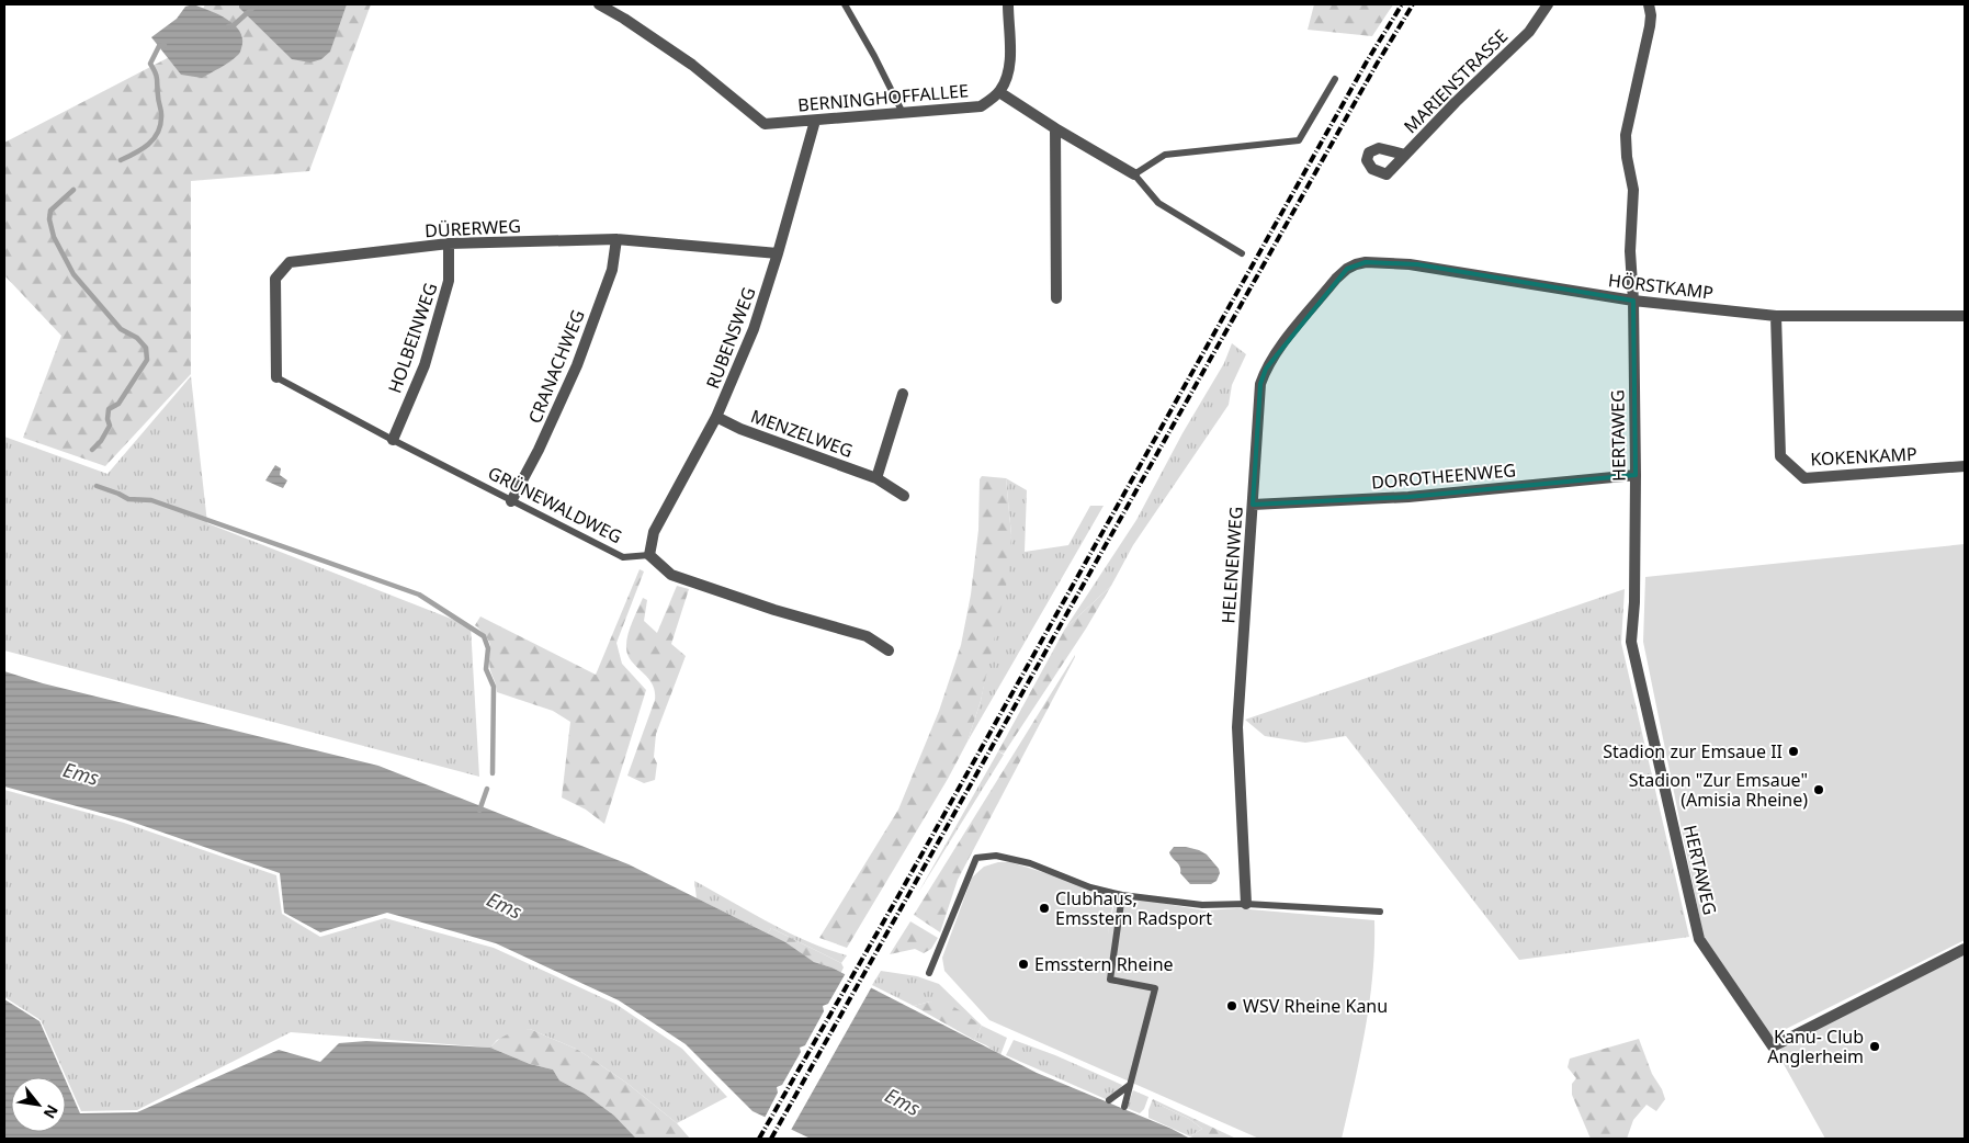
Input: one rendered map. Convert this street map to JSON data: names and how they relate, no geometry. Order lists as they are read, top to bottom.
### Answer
{
  "streets": {
    "street": [
      "MARIENSTRASSE",
      "BERNINGHOFFALLEE",
      "DÜRERWEG",
      "HÖRSTKAMP",
      "HOLBEINWEG",
      "RUBENSWEG",
      "CRANACHWEG",
      "MENZELWEG",
      "HERTAWEG",
      "KOKENKAMP",
      "DOROTHEENWEG",
      "HELENENWEG"
    ],
    "lane": ["GRÜNEWALDWEG"]
  },
  "crossings": [
    ["BERNINGHOFFALLEE", "RUBENSWEG"],
    ["DÜRERWEG", "HOLBEINWEG"],
    ["DÜRERWEG", "RUBENSWEG"],
    ["DÜRERWEG", "CRANACHWEG"],
    ["DÜRERWEG", "GRÜNEWALDWEG"],
    ["HÖRSTKAMP", "HERTAWEG"],
    ["HÖRSTKAMP", "KOKENKAMP"],
    ["HÖRSTKAMP", "HELENENWEG"],
    ["HOLBEINWEG", "GRÜNEWALDWEG"],
    ["RUBENSWEG", "MENZELWEG"],
    ["RUBENSWEG", "GRÜNEWALDWEG"],
    ["CRANACHWEG", "GRÜNEWALDWEG"],
    ["HERTAWEG", "DOROTHEENWEG"],
    ["DOROTHEENWEG", "HELENENWEG"]
  ],
  "water": ["Ems"],
  "places": [
    "Stadion zur Emsaue II",
    "Stadion \"Zur Emsaue\" (Amisia Rheine)",
    "Clubhaus, Emsstern Radsport",
    "Emsstern Rheine",
    "WSV Rheine Kanu",
    "Kanu- Club Anglerheim"
  ],
  "north": "bottom right"
}
